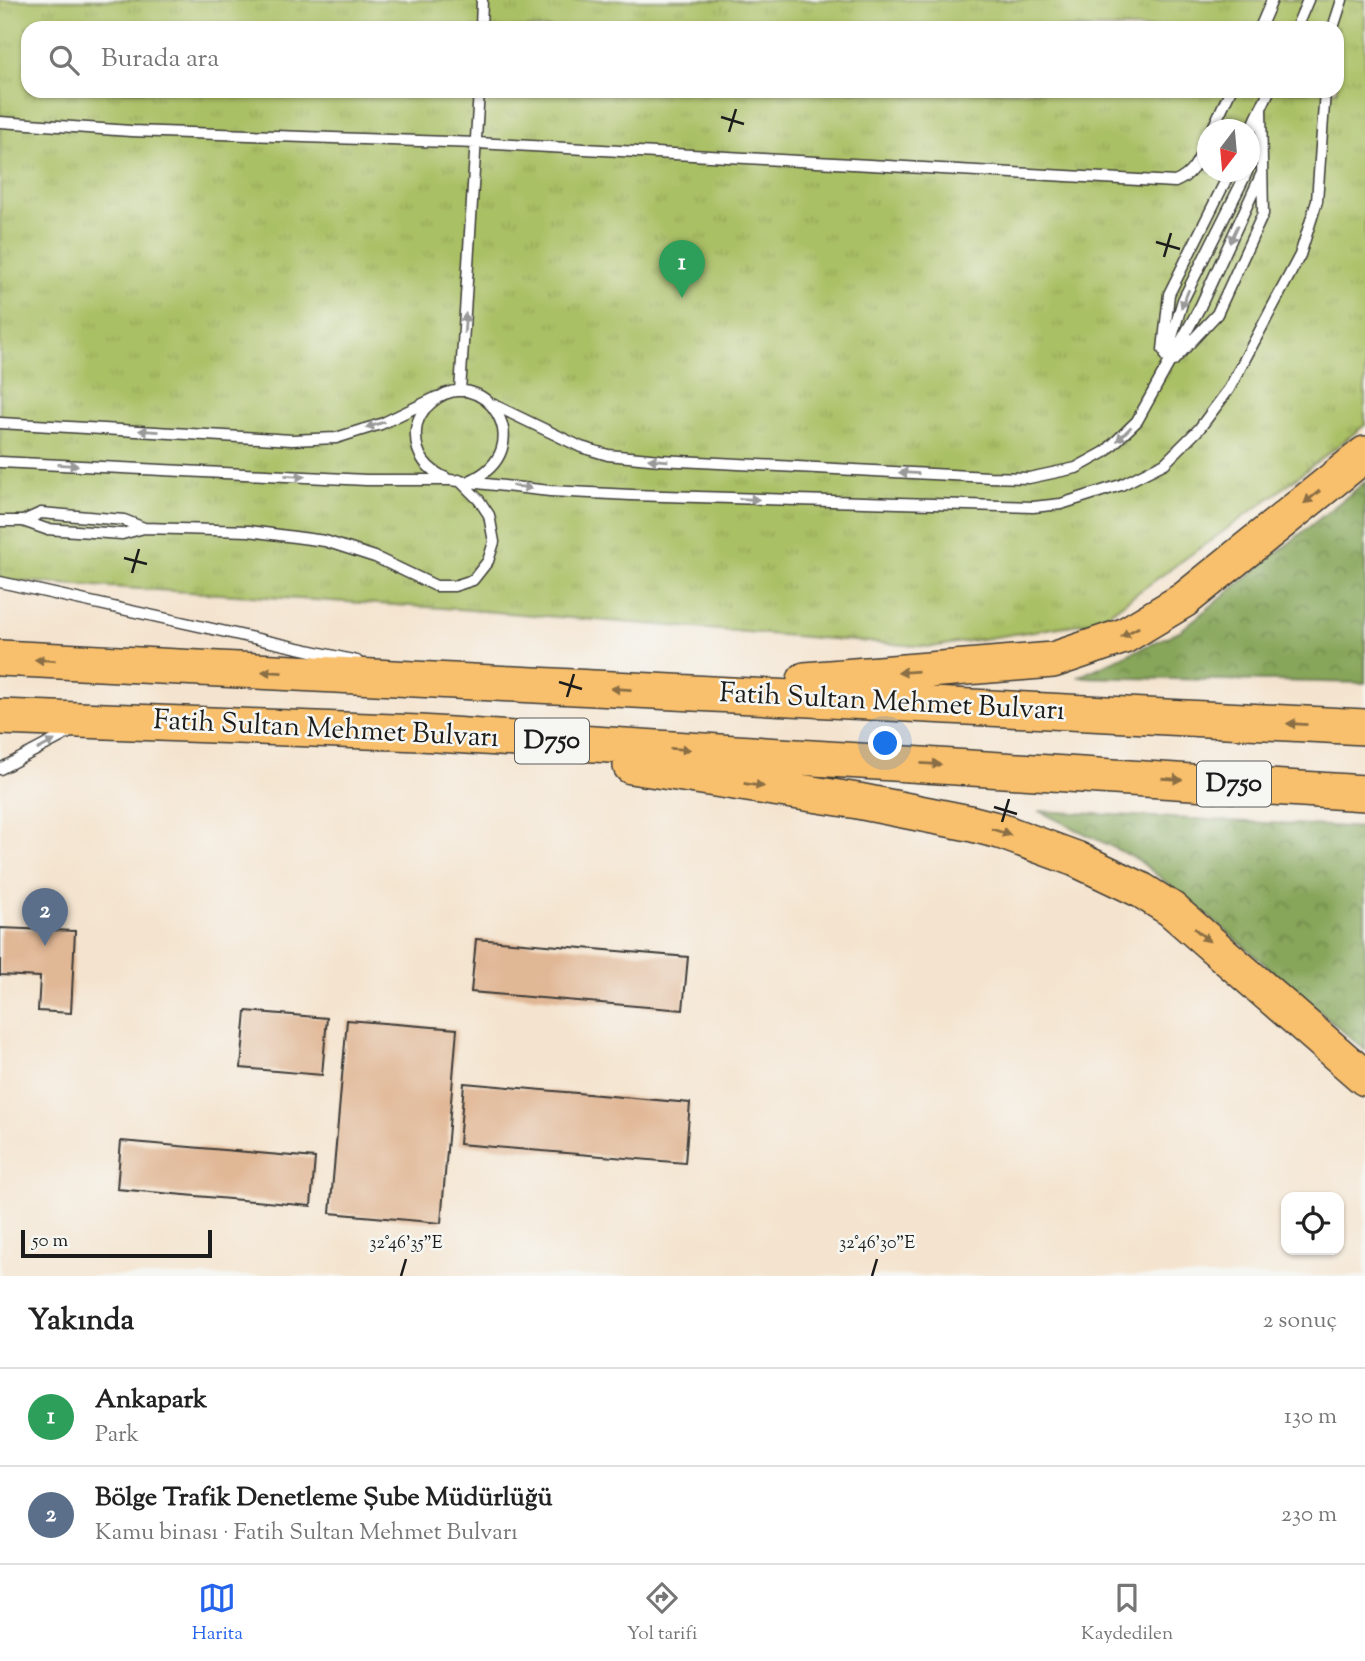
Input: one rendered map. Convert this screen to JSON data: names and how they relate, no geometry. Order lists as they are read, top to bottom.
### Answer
{
  "streets": {
    "highway": ["Fatih Sultan Mehmet Bulvarı", "D750"]
  },
  "scale_bar": "50 m",
  "north": "bottom",
  "page": {
    "search": "Burada ara",
    "pins": ["1", "2"],
    "scale": "50 m",
    "heading": ["Yakında", "2 sonuç"],
    "list": [
      {
        "mark": "1",
        "name": "Ankapark",
        "note": "Park",
        "value": "130 m"
      },
      {
        "mark": "2",
        "name": "Bölge Trafik Denetleme Şube Müdürlüğü",
        "note": "Kamu binası · Fatih Sultan Mehmet Bulvarı",
        "value": "230 m"
      }
    ],
    "nav": ["Harita", "Yol tarifi", "Kaydedilen"]
  },
  "coordinates": ["32°46'35\"E", "32°46'30\"E"]
}
